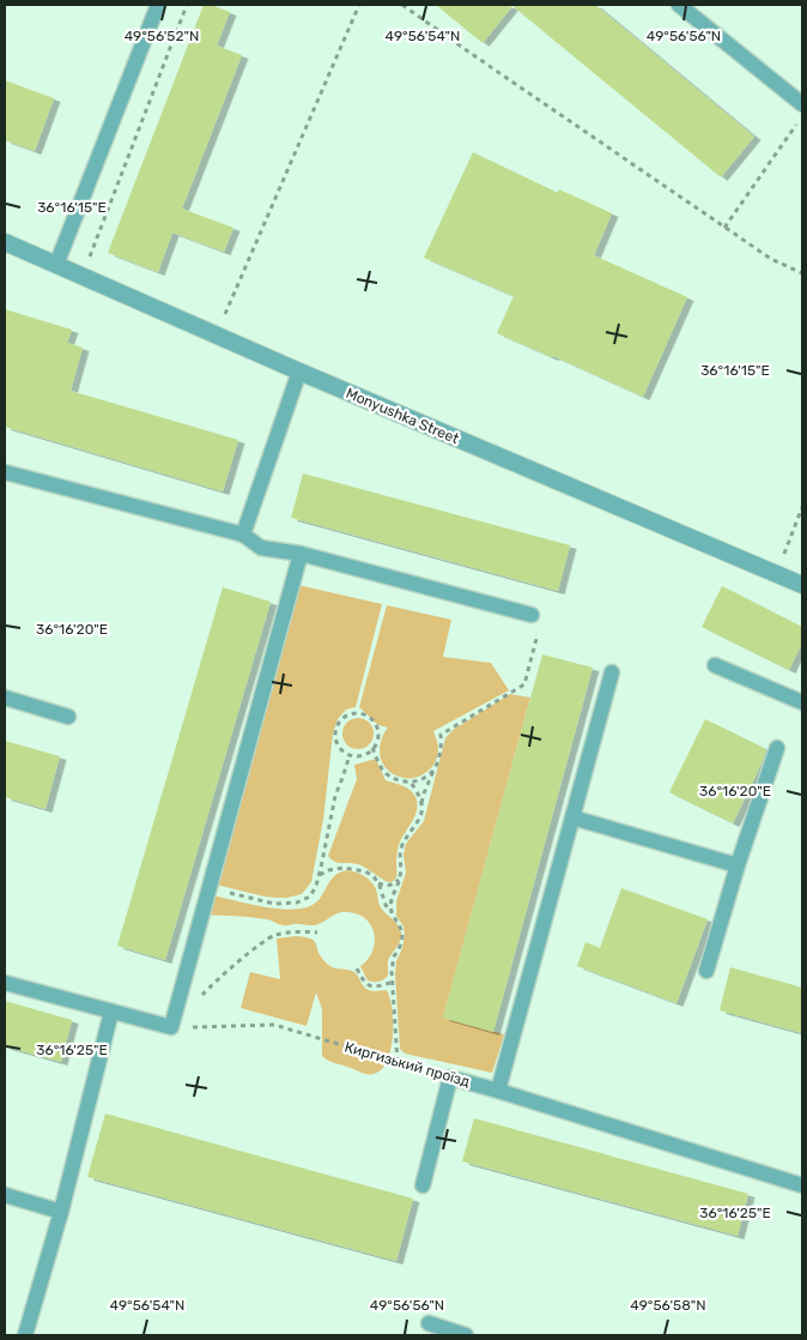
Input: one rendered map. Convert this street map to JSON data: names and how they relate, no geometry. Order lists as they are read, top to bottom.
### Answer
{
  "streets": {
    "street": ["Monyushka Street"],
    "lane": ["Киргизький проїзд"]
  },
  "coordinates": [
    "49°56'52\"N",
    "49°56'54\"N",
    "49°56'56\"N",
    "36°16'15\"E",
    "36°16'20\"E",
    "36°16'25\"E",
    "49°56'58\"N"
  ]
}
